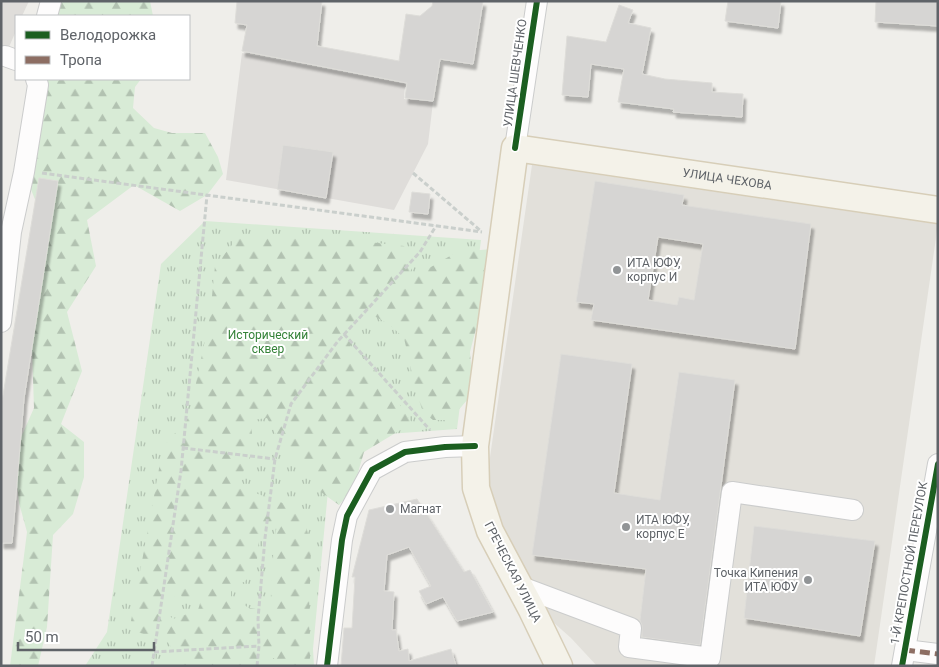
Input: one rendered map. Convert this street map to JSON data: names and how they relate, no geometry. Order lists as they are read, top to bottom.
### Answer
{
  "streets": {
    "main road": ["УЛИЦА ШЕВЧЕНКО", "УЛИЦА ЧЕХОВА", "ГРЕЧЕСКАЯ УЛИЦА"],
    "street": ["1-Й КРЕПОСТНОЙ ПЕРЕУЛОК"]
  },
  "crossings": [
    ["УЛИЦА ШЕВЧЕНКО", "УЛИЦА ЧЕХОВА"],
    ["УЛИЦА ШЕВЧЕНКО", "ГРЕЧЕСКАЯ УЛИЦА"]
  ],
  "parks": ["Исторический сквер"],
  "places": [
    "ИТА ЮФУ, корпус И",
    "Магнат",
    "ИТА ЮФУ, корпус Е",
    "Точка Кипения ИТА ЮФУ"
  ],
  "legend": ["Велодорожка", "Тропа"],
  "scale_bar": "50 m"
}
